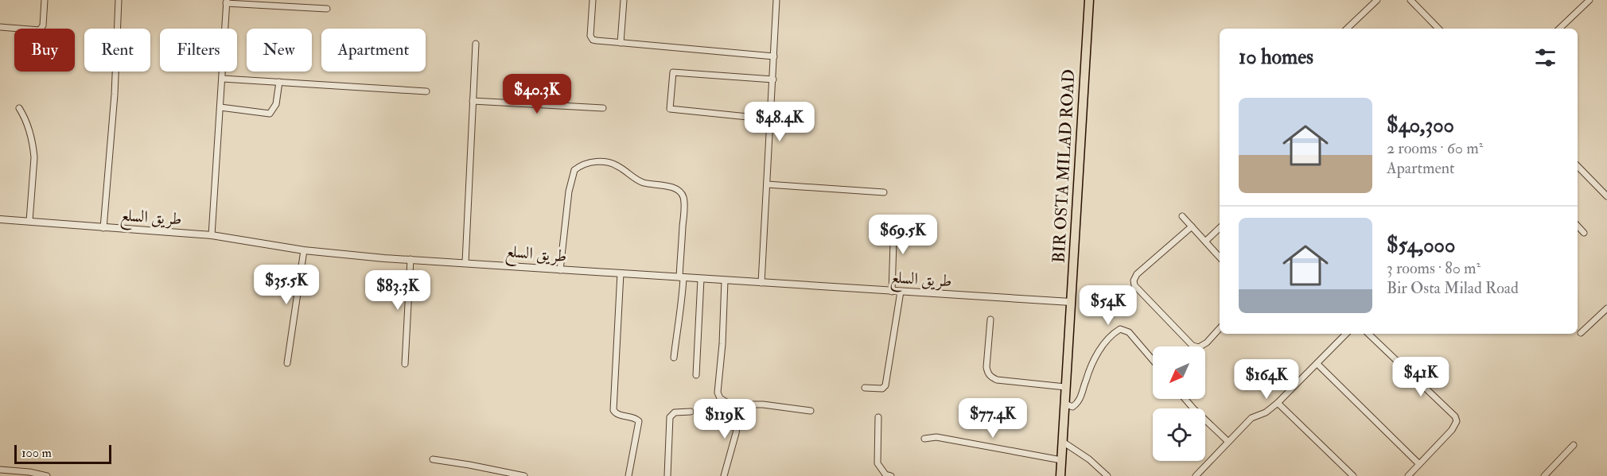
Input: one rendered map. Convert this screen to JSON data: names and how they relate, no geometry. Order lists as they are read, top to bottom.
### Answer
{
  "streets": {
    "main road": ["BIR OSTA MILAD ROAD"],
    "street": ["طريق السلع"]
  },
  "crossings": [
    ["BIR OSTA MILAD ROAD", "طريق السلع"]
  ],
  "scale_bar": "100 m",
  "north": "bottom left",
  "page": {
    "chip": [
      "Buy",
      "Rent",
      "Filters",
      "New",
      "Apartment"
    ],
    "heading": "10 homes",
    "price": [
      "$40.3K",
      "$48.4K",
      "$69.5K",
      "$35.5K",
      "$83.3K",
      "$54K",
      "$41K",
      "$164K",
      "$77.4K",
      "$119K"
    ],
    "list": [
      {
        "name": "$40,300",
        "note": "2 rooms · 60 m² · Apartment"
      },
      {
        "name": "$54,000",
        "note": "3 rooms · 80 m² · Bir Osta Milad Road"
      }
    ],
    "scale": "100 m"
  }
}
